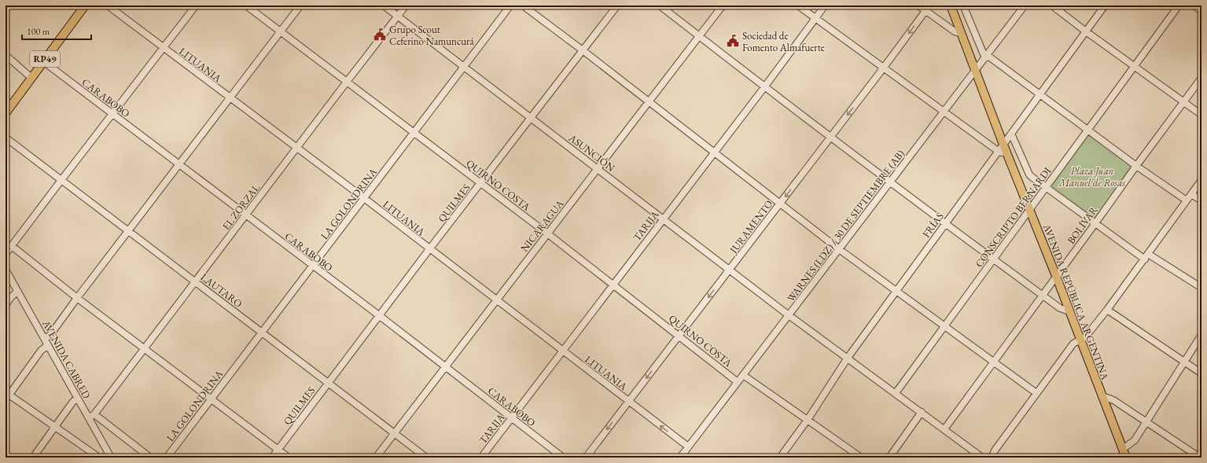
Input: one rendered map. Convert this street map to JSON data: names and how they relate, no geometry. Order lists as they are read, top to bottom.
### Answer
{
  "streets": {
    "main road": ["RP49", "AVENIDA REPÚBLICA ARGENTINA"],
    "street": [
      "LITUANIA",
      "CARABOBO",
      "ASUNCIÓN",
      "QUIRNO COSTA",
      "QUILMES",
      "LA GOLONDRINA",
      "EL ZORZAL",
      "CONSCRIPTO BERNARDI",
      "FRÍAS",
      "BOLÍVAR",
      "NICARAGUA",
      "TARIJA",
      "WARNES (LDZ) / 30 DE SEPTIEMBRE (AB)",
      "JURAMENTO",
      "LAUTARO",
      "AVENIDA CABRED"
    ]
  },
  "crossings": [
    ["RP49", "CARABOBO"],
    ["LITUANIA", "QUILMES"],
    ["LITUANIA", "LA GOLONDRINA"],
    ["LITUANIA", "EL ZORZAL"],
    ["LITUANIA", "NICARAGUA"],
    ["LITUANIA", "TARIJA"],
    ["LITUANIA", "WARNES (LDZ) / 30 DE SEPTIEMBRE (AB)"],
    ["LITUANIA", "JURAMENTO"],
    ["CARABOBO", "QUILMES"],
    ["CARABOBO", "LA GOLONDRINA"],
    ["CARABOBO", "EL ZORZAL"],
    ["CARABOBO", "NICARAGUA"],
    ["CARABOBO", "TARIJA"],
    ["ASUNCIÓN", "QUILMES"],
    ["ASUNCIÓN", "LA GOLONDRINA"],
    ["ASUNCIÓN", "EL ZORZAL"],
    ["ASUNCIÓN", "CONSCRIPTO BERNARDI"],
    ["ASUNCIÓN", "FRÍAS"],
    ["ASUNCIÓN", "BOLÍVAR"],
    ["ASUNCIÓN", "NICARAGUA"],
    ["ASUNCIÓN", "TARIJA"],
    ["ASUNCIÓN", "WARNES (LDZ) / 30 DE SEPTIEMBRE (AB)"],
    ["ASUNCIÓN", "JURAMENTO"],
    ["QUIRNO COSTA", "QUILMES"],
    ["QUIRNO COSTA", "LA GOLONDRINA"],
    ["QUIRNO COSTA", "EL ZORZAL"],
    ["QUIRNO COSTA", "NICARAGUA"],
    ["QUIRNO COSTA", "TARIJA"],
    ["QUIRNO COSTA", "WARNES (LDZ) / 30 DE SEPTIEMBRE (AB)"],
    ["QUIRNO COSTA", "JURAMENTO"],
    ["QUILMES", "LAUTARO"],
    ["LA GOLONDRINA", "LAUTARO"],
    ["EL ZORZAL", "LAUTARO"],
    ["EL ZORZAL", "AVENIDA CABRED"],
    ["CONSCRIPTO BERNARDI", "AVENIDA REPÚBLICA ARGENTINA"],
    ["FRÍAS", "AVENIDA REPÚBLICA ARGENTINA"],
    ["BOLÍVAR", "AVENIDA REPÚBLICA ARGENTINA"],
    ["NICARAGUA", "LAUTARO"],
    ["WARNES (LDZ) / 30 DE SEPTIEMBRE (AB)", "AVENIDA REPÚBLICA ARGENTINA"]
  ],
  "one_way": ["JURAMENTO"],
  "parks": ["Plaza Juan Manuel de Rosas"],
  "places": {
    "public building": ["Grupo Scout Ceferino Namuncurá", "Sociedad de Fomento Almafuerte"]
  },
  "scale_bar": "100 m"
}
